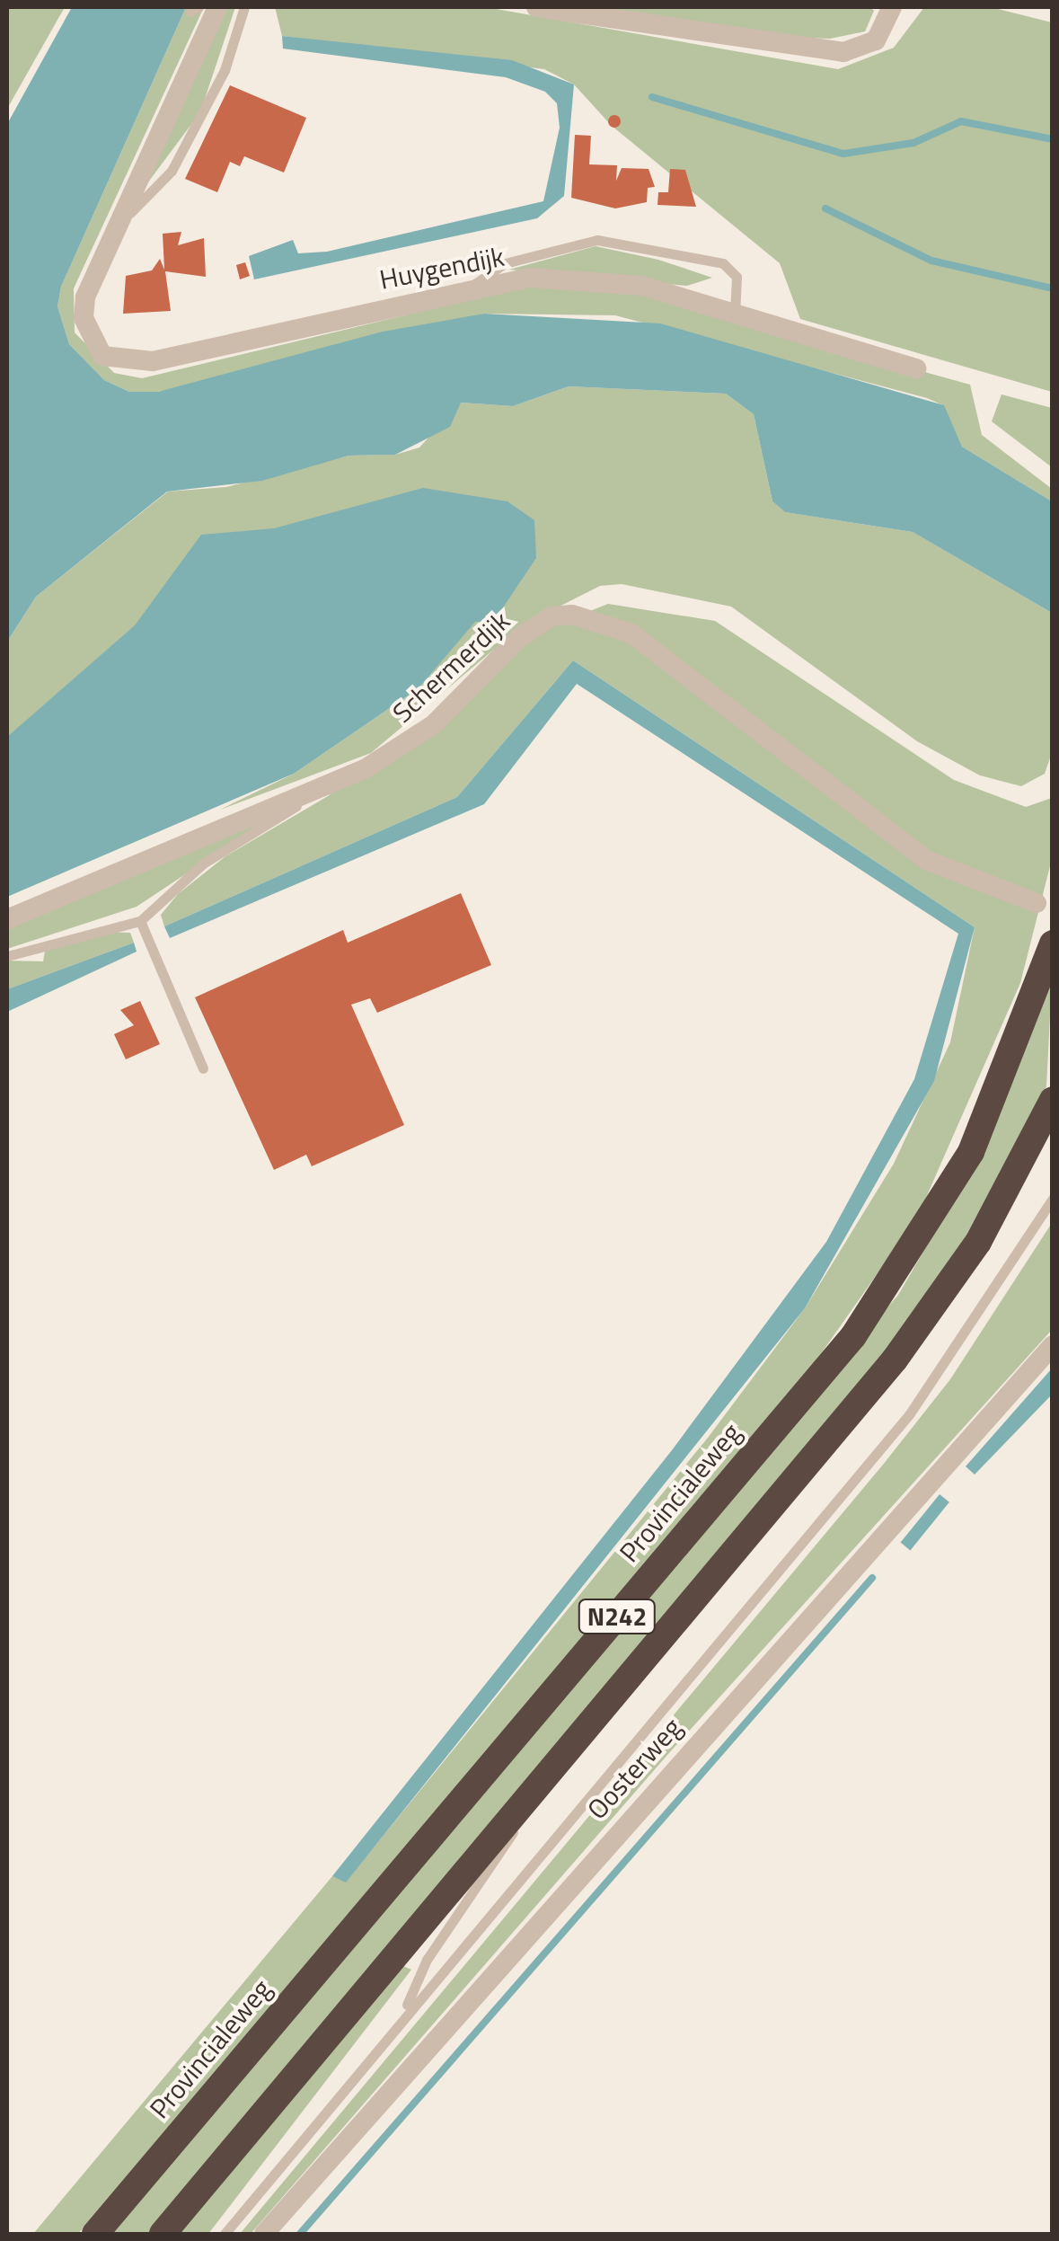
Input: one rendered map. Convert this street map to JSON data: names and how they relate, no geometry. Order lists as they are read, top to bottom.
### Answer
{
  "streets": {
    "highway": ["Provincialeweg", "N242"],
    "street": ["Huygendijk", "Schermerdijk", "Oosterweg"]
  }
}
